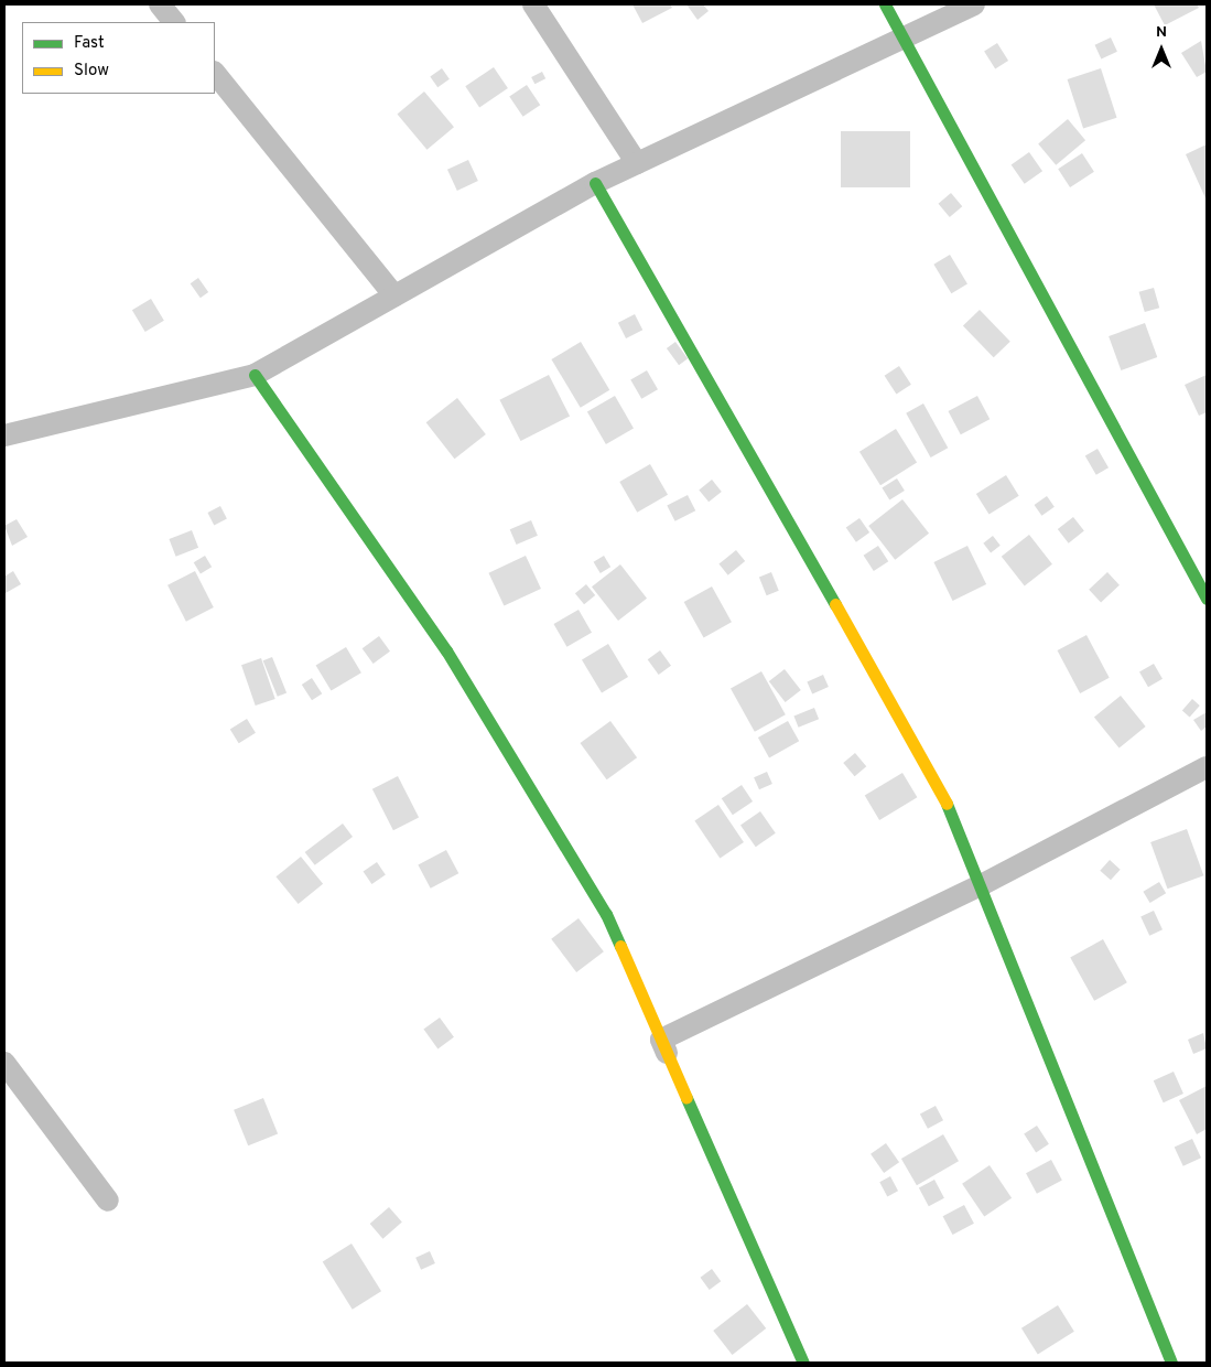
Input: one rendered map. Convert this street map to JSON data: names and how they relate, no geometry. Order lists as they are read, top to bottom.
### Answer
{
  "legend": ["Fast", "Slow"],
  "north": "top"
}
